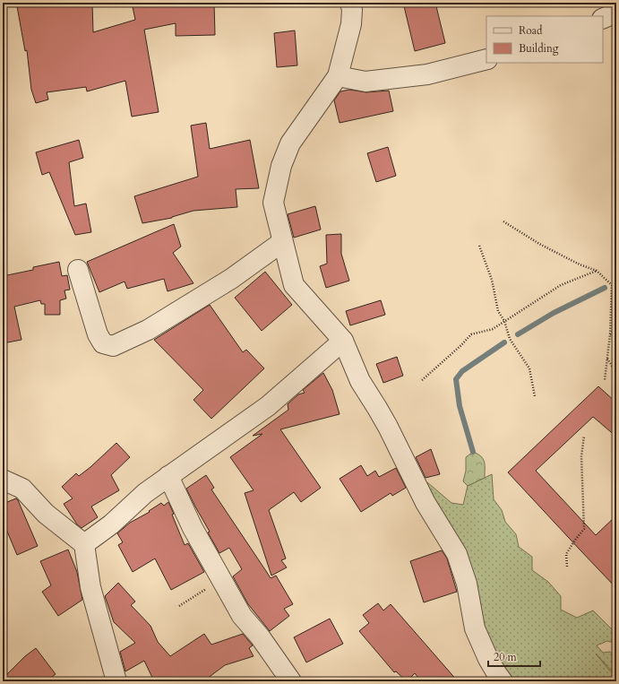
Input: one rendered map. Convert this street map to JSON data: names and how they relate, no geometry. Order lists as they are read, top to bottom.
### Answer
{
  "legend": ["Road", "Building"],
  "scale_bar": "20 m"
}
